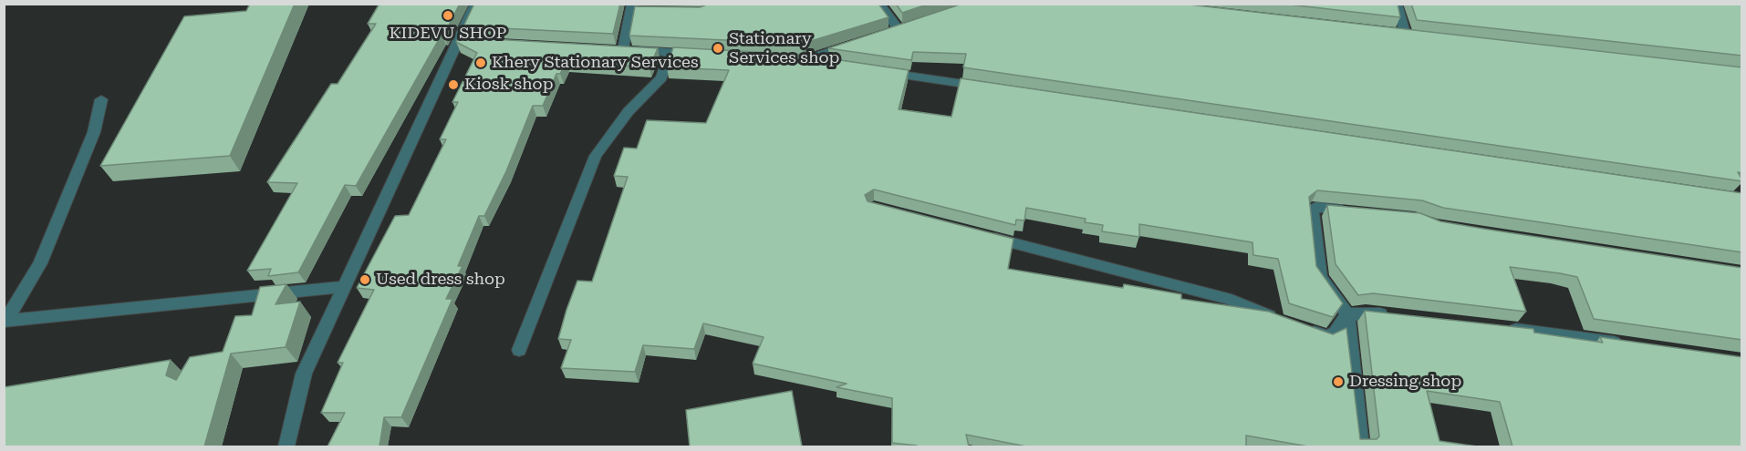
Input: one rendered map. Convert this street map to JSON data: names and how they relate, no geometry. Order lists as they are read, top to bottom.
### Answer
{
  "places": [
    "KIDEVU SHOP",
    "Stationary Services shop",
    "Khery Stationary Services",
    "Kiosk shop",
    "Used dress shop",
    "Dressing shop"
  ]
}
